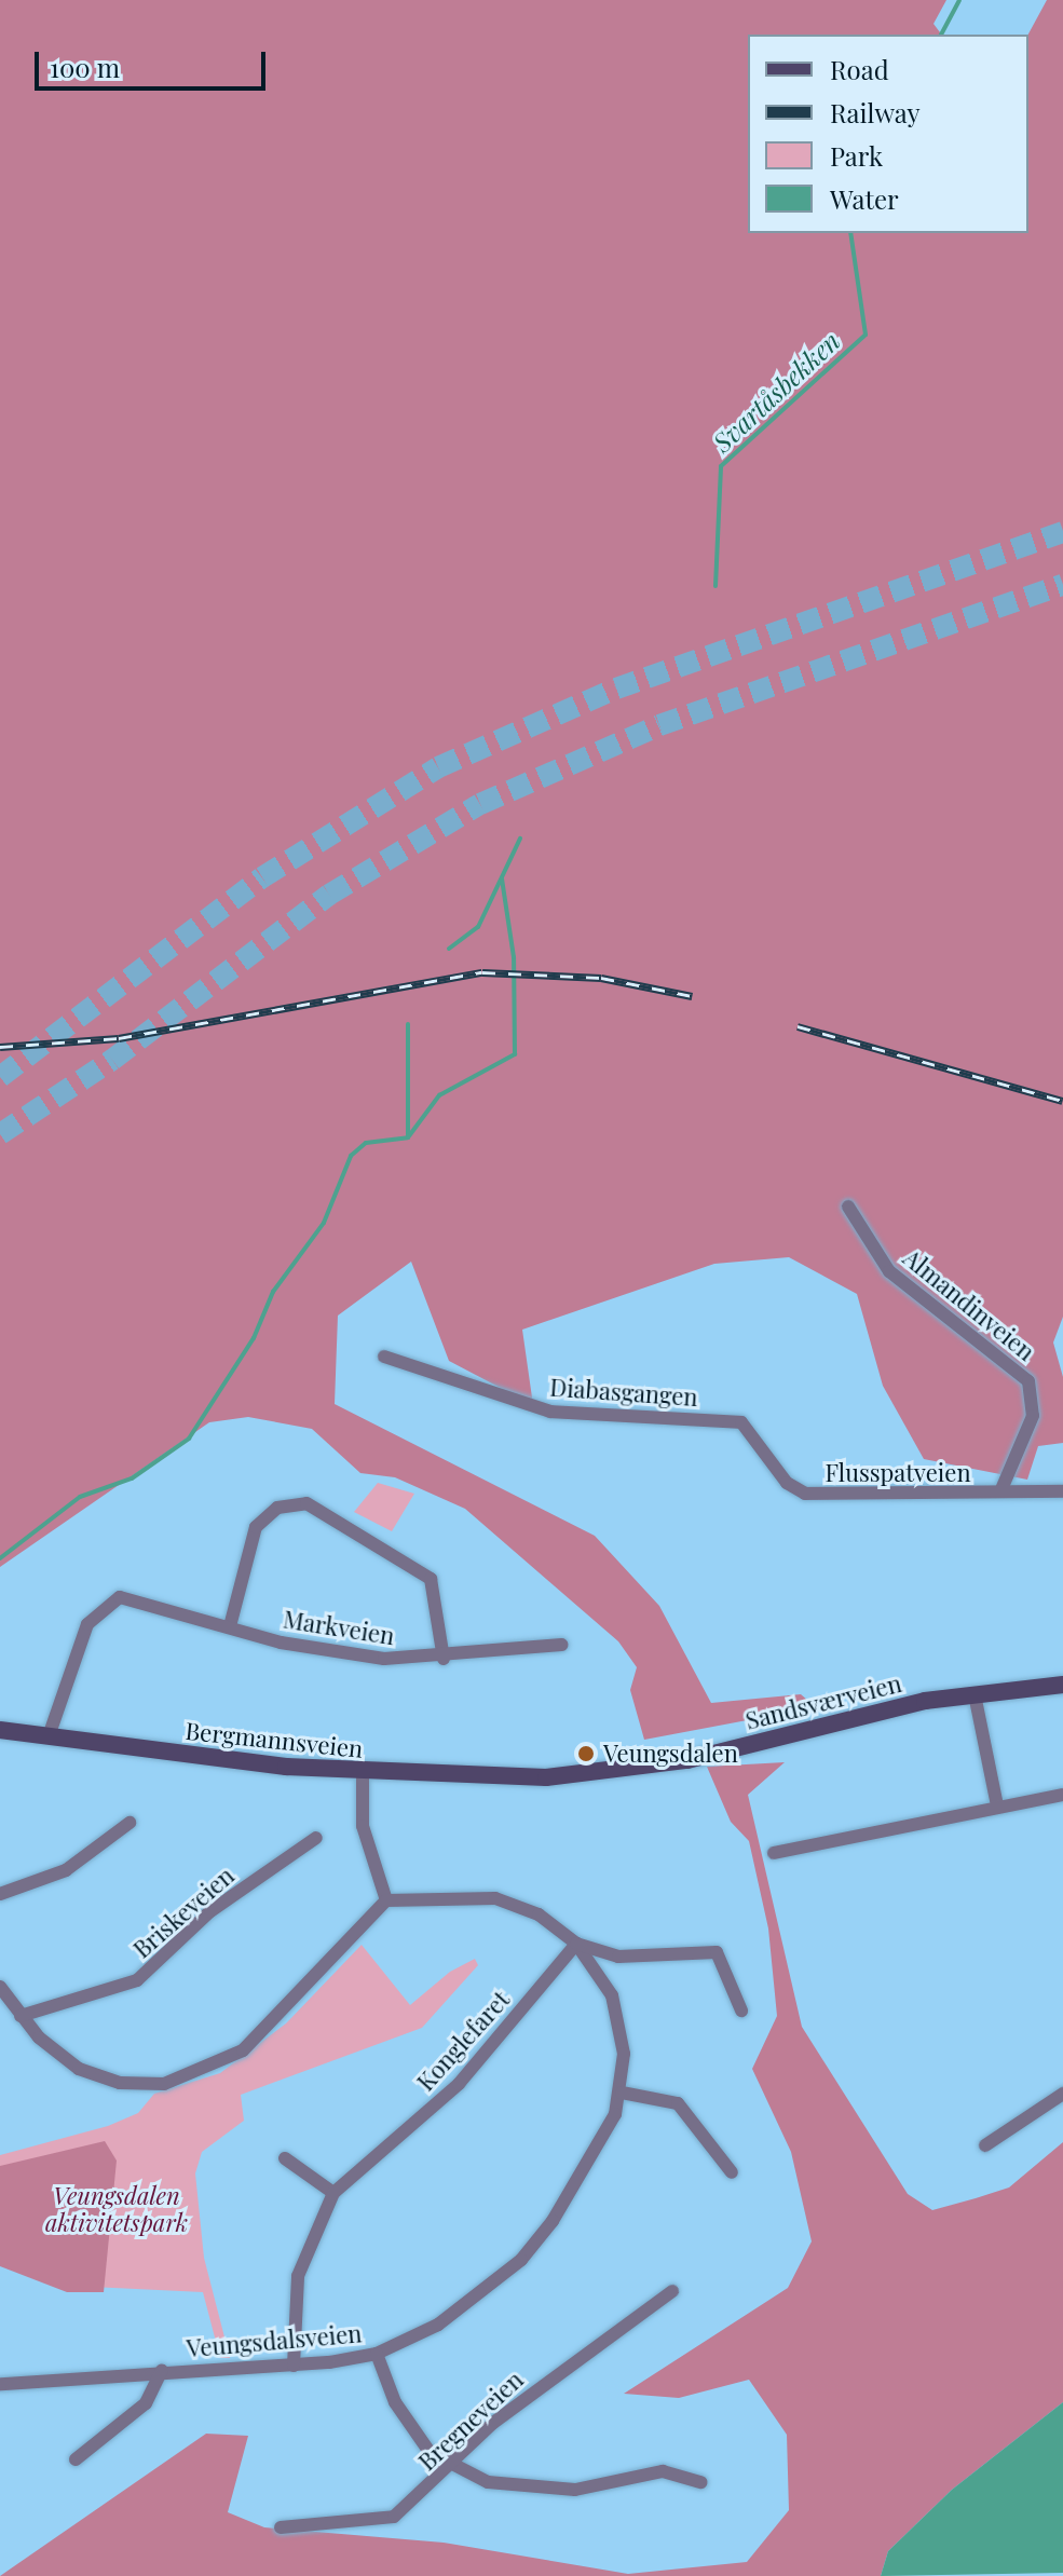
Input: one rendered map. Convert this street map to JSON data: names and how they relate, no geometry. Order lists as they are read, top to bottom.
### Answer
{
  "streets": {
    "main road": ["Sandsværveien", "Bergmannsveien"],
    "street": [
      "Almandinveien",
      "Diabasgangen",
      "Flusspatveien",
      "Markveien",
      "Briskeveien",
      "Konglefaret",
      "Veungsdalsveien",
      "Bregneveien"
    ]
  },
  "crossings": [
    ["Almandinveien", "Flusspatveien"],
    ["Diabasgangen", "Flusspatveien"],
    ["Markveien", "Bergmannsveien"],
    ["Sandsværveien", "Bergmannsveien"],
    ["Konglefaret", "Veungsdalsveien"]
  ],
  "water": ["Svartåsbekken"],
  "parks": ["Veungsdalen aktivitetspark"],
  "places": ["Veungsdalen"],
  "legend": [
    "Road",
    "Railway",
    "Park",
    "Water"
  ],
  "scale_bar": "100 m"
}
